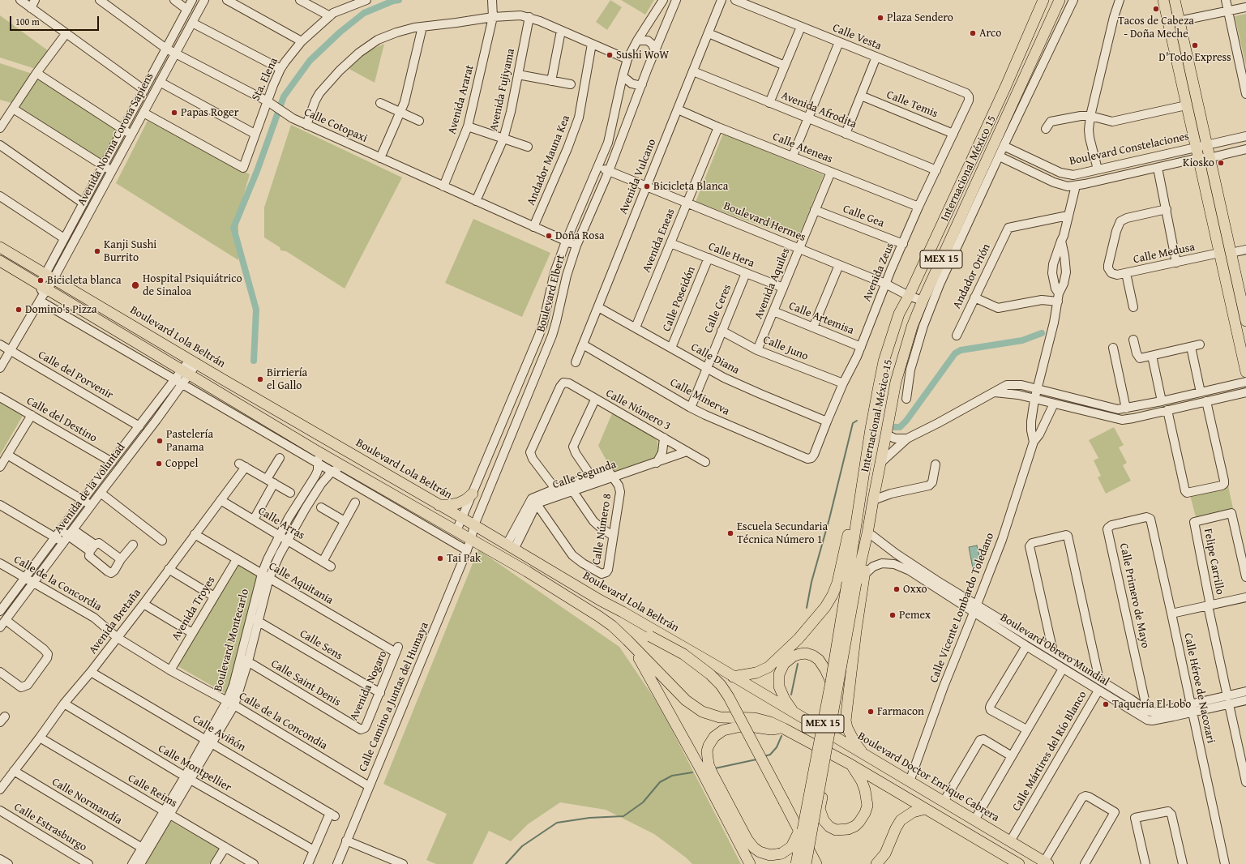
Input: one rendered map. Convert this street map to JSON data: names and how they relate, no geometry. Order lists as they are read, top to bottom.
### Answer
{
  "streets": {
    "main road": [
      "Internacional México 15",
      "MEX 15",
      "Boulevard Lola Beltrán",
      "Boulevard Doctor Enrique Cabrera"
    ],
    "street": [
      "Calle Vesta",
      "Sta. Elena",
      "Avenida Fujiyama",
      "Avenida Ararat",
      "Calle Temis",
      "Avenida Afrodita",
      "Calle Cotopaxi",
      "Avenida Norma Corona Sapiens",
      "Calle Ateneas",
      "Boulevard Constelaciones",
      "Andador Mauna Kea",
      "Avenida Vulcano",
      "Calle Gea",
      "Boulevard Hermes",
      "Avenida Eneas",
      "Calle Medusa",
      "Calle Hera",
      "Avenida Zeus",
      "Andador Orión",
      "Avenida Aquiles",
      "Boulevard Elbert",
      "Calle Poseidón",
      "Calle Ceres",
      "Calle Artemisa",
      "Calle Juno",
      "Calle Diana",
      "Calle del Porvenir",
      "Calle Minerva",
      "Calle Número 3",
      "Calle del Destino",
      "Calle Segunda",
      "Avenida de la Voluntad",
      "Calle Arras",
      "Calle Número 8",
      "Felipe Carrillo",
      "Calle de la Concordia",
      "Calle Aquitania",
      "Calle Primero de Mayo",
      "Calle Vicente Lombardo Toledano",
      "Avenida Troyes",
      "Avenida Bretaña",
      "Boulevard Montecarlo",
      "Calle Sens",
      "Boulevard Obrero Mundial",
      "Calle Saint Denis",
      "Avenida Nogaro",
      "Calle Héroe de Nacozari",
      "Calle Camino a Juntas del Humaya",
      "Calle de la Concondia",
      "Calle Aviñón",
      "Calle Mártires del Río Blanco",
      "Calle Montpellier",
      "Calle Reims",
      "Calle Normandía",
      "Calle Estrasburgo"
    ]
  },
  "crossings": [
    ["Calle Vesta", "Avenida Zeus"],
    ["Sta. Elena", "Calle Cotopaxi"],
    ["Sta. Elena", "Avenida Norma Corona Sapiens"],
    ["Avenida Fujiyama", "Calle Cotopaxi"],
    ["Avenida Ararat", "Calle Cotopaxi"],
    ["Calle Temis", "Avenida Zeus"],
    ["Avenida Afrodita", "Avenida Vulcano"],
    ["Avenida Afrodita", "Avenida Zeus"],
    ["Calle Cotopaxi", "Avenida Norma Corona Sapiens"],
    ["Calle Cotopaxi", "Andador Mauna Kea"],
    ["Calle Cotopaxi", "Boulevard Elbert"],
    ["Avenida Norma Corona Sapiens", "Boulevard Lola Beltrán"],
    ["Avenida Norma Corona Sapiens", "Calle del Porvenir"],
    ["Calle Ateneas", "Avenida Vulcano"],
    ["Calle Ateneas", "Avenida Eneas"],
    ["Calle Ateneas", "Avenida Zeus"],
    ["Calle Ateneas", "Avenida Aquiles"],
    ["Boulevard Constelaciones", "Calle Vicente Lombardo Toledano"],
    ["Internacional México 15", "Boulevard Hermes"],
    ["Avenida Vulcano", "Boulevard Hermes"],
    ["Avenida Vulcano", "Calle Diana"],
    ["Avenida Vulcano", "Calle Minerva"],
    ["Calle Gea", "Avenida Zeus"],
    ["Calle Gea", "Avenida Aquiles"],
    ["Boulevard Hermes", "Avenida Eneas"],
    ["Boulevard Hermes", "Avenida Zeus"],
    ["Boulevard Hermes", "Avenida Aquiles"],
    ["Boulevard Hermes", "Boulevard Elbert"],
    ["Avenida Eneas", "Calle Hera"],
    ["Avenida Eneas", "Calle Diana"],
    ["Calle Hera", "Avenida Aquiles"],
    ["Calle Hera", "Calle Poseidón"],
    ["Calle Hera", "Calle Ceres"],
    ["Avenida Zeus", "Calle Artemisa"],
    ["Avenida Zeus", "Calle Juno"],
    ["Avenida Zeus", "Calle Diana"],
    ["Avenida Zeus", "Calle Minerva"],
    ["Andador Orión", "Calle Vicente Lombardo Toledano"],
    ["Avenida Aquiles", "Calle Artemisa"],
    ["Avenida Aquiles", "Calle Juno"],
    ["Boulevard Elbert", "Boulevard Lola Beltrán"],
    ["Boulevard Elbert", "Calle Camino a Juntas del Humaya"],
    ["Calle Poseidón", "Calle Diana"],
    ["Calle Ceres", "Calle Juno"],
    ["Calle Ceres", "Calle Diana"],
    ["Calle Ceres", "Calle Minerva"],
    ["Boulevard Lola Beltrán", "Calle Segunda"],
    ["Boulevard Lola Beltrán", "Avenida de la Voluntad"],
    ["Boulevard Lola Beltrán", "Boulevard Doctor Enrique Cabrera"],
    ["Calle del Porvenir", "Avenida de la Voluntad"],
    ["Calle Número 3", "Calle Segunda"],
    ["Calle del Destino", "Avenida de la Voluntad"],
    ["Calle Segunda", "Calle Número 8"],
    ["Avenida de la Voluntad", "Calle de la Concordia"],
    ["Calle Arras", "Avenida Bretaña"],
    ["Calle Arras", "Boulevard Montecarlo"],
    ["Felipe Carrillo", "Boulevard Obrero Mundial"],
    ["Calle de la Concordia", "Calle de la Concondia"],
    ["Calle Aquitania", "Avenida Troyes"],
    ["Calle Aquitania", "Avenida Bretaña"],
    ["Calle Aquitania", "Boulevard Montecarlo"],
    ["Calle Aquitania", "Avenida Nogaro"],
    ["Calle Primero de Mayo", "Boulevard Obrero Mundial"],
    ["Calle Primero de Mayo", "Calle Héroe de Nacozari"],
    ["Calle Vicente Lombardo Toledano", "Boulevard Obrero Mundial"],
    ["Calle Vicente Lombardo Toledano", "Boulevard Doctor Enrique Cabrera"],
    ["Avenida Troyes", "Calle de la Concondia"],
    ["Avenida Bretaña", "Calle de la Concondia"],
    ["Avenida Bretaña", "Calle Aviñón"],
    ["Avenida Bretaña", "Calle Montpellier"],
    ["Avenida Bretaña", "Calle Reims"],
    ["Avenida Bretaña", "Calle Normandía"],
    ["Boulevard Montecarlo", "Calle Sens"],
    ["Boulevard Montecarlo", "Calle Saint Denis"],
    ["Boulevard Montecarlo", "Calle de la Concondia"],
    ["Boulevard Montecarlo", "Calle Aviñón"],
    ["Boulevard Montecarlo", "Calle Montpellier"],
    ["Boulevard Montecarlo", "Calle Reims"],
    ["Boulevard Montecarlo", "Calle Normandía"],
    ["Calle Sens", "Avenida Nogaro"],
    ["Boulevard Obrero Mundial", "Calle Héroe de Nacozari"],
    ["Boulevard Obrero Mundial", "Calle Mártires del Río Blanco"],
    ["Calle Saint Denis", "Avenida Nogaro"],
    ["Calle Camino a Juntas del Humaya", "Calle de la Concondia"],
    ["Calle Aviñón", "Calle Montpellier"],
    ["Calle Mártires del Río Blanco", "Boulevard Doctor Enrique Cabrera"]
  ],
  "places": [
    "Tacos de Cabeza - Doña Meche",
    "Plaza Sendero",
    "Arco",
    "D'Todo Express",
    "Sushi WoW",
    "Papas Roger",
    "Kiosko",
    "Bicicleta Blanca",
    "Doña Rosa",
    "Kanji Sushi Burrito",
    "Bicicleta blanca",
    "Hospital Psiquiátrico de Sinaloa",
    "Domino's Pizza",
    "Birriería el Gallo",
    "Pastelería Panama",
    "Coppel",
    "Escuela Secundaria Técnica Número 1",
    "Tai Pak",
    "Oxxo",
    "Pemex",
    "Taquería El Lobo",
    "Farmacon"
  ],
  "scale_bar": "100 m"
}
